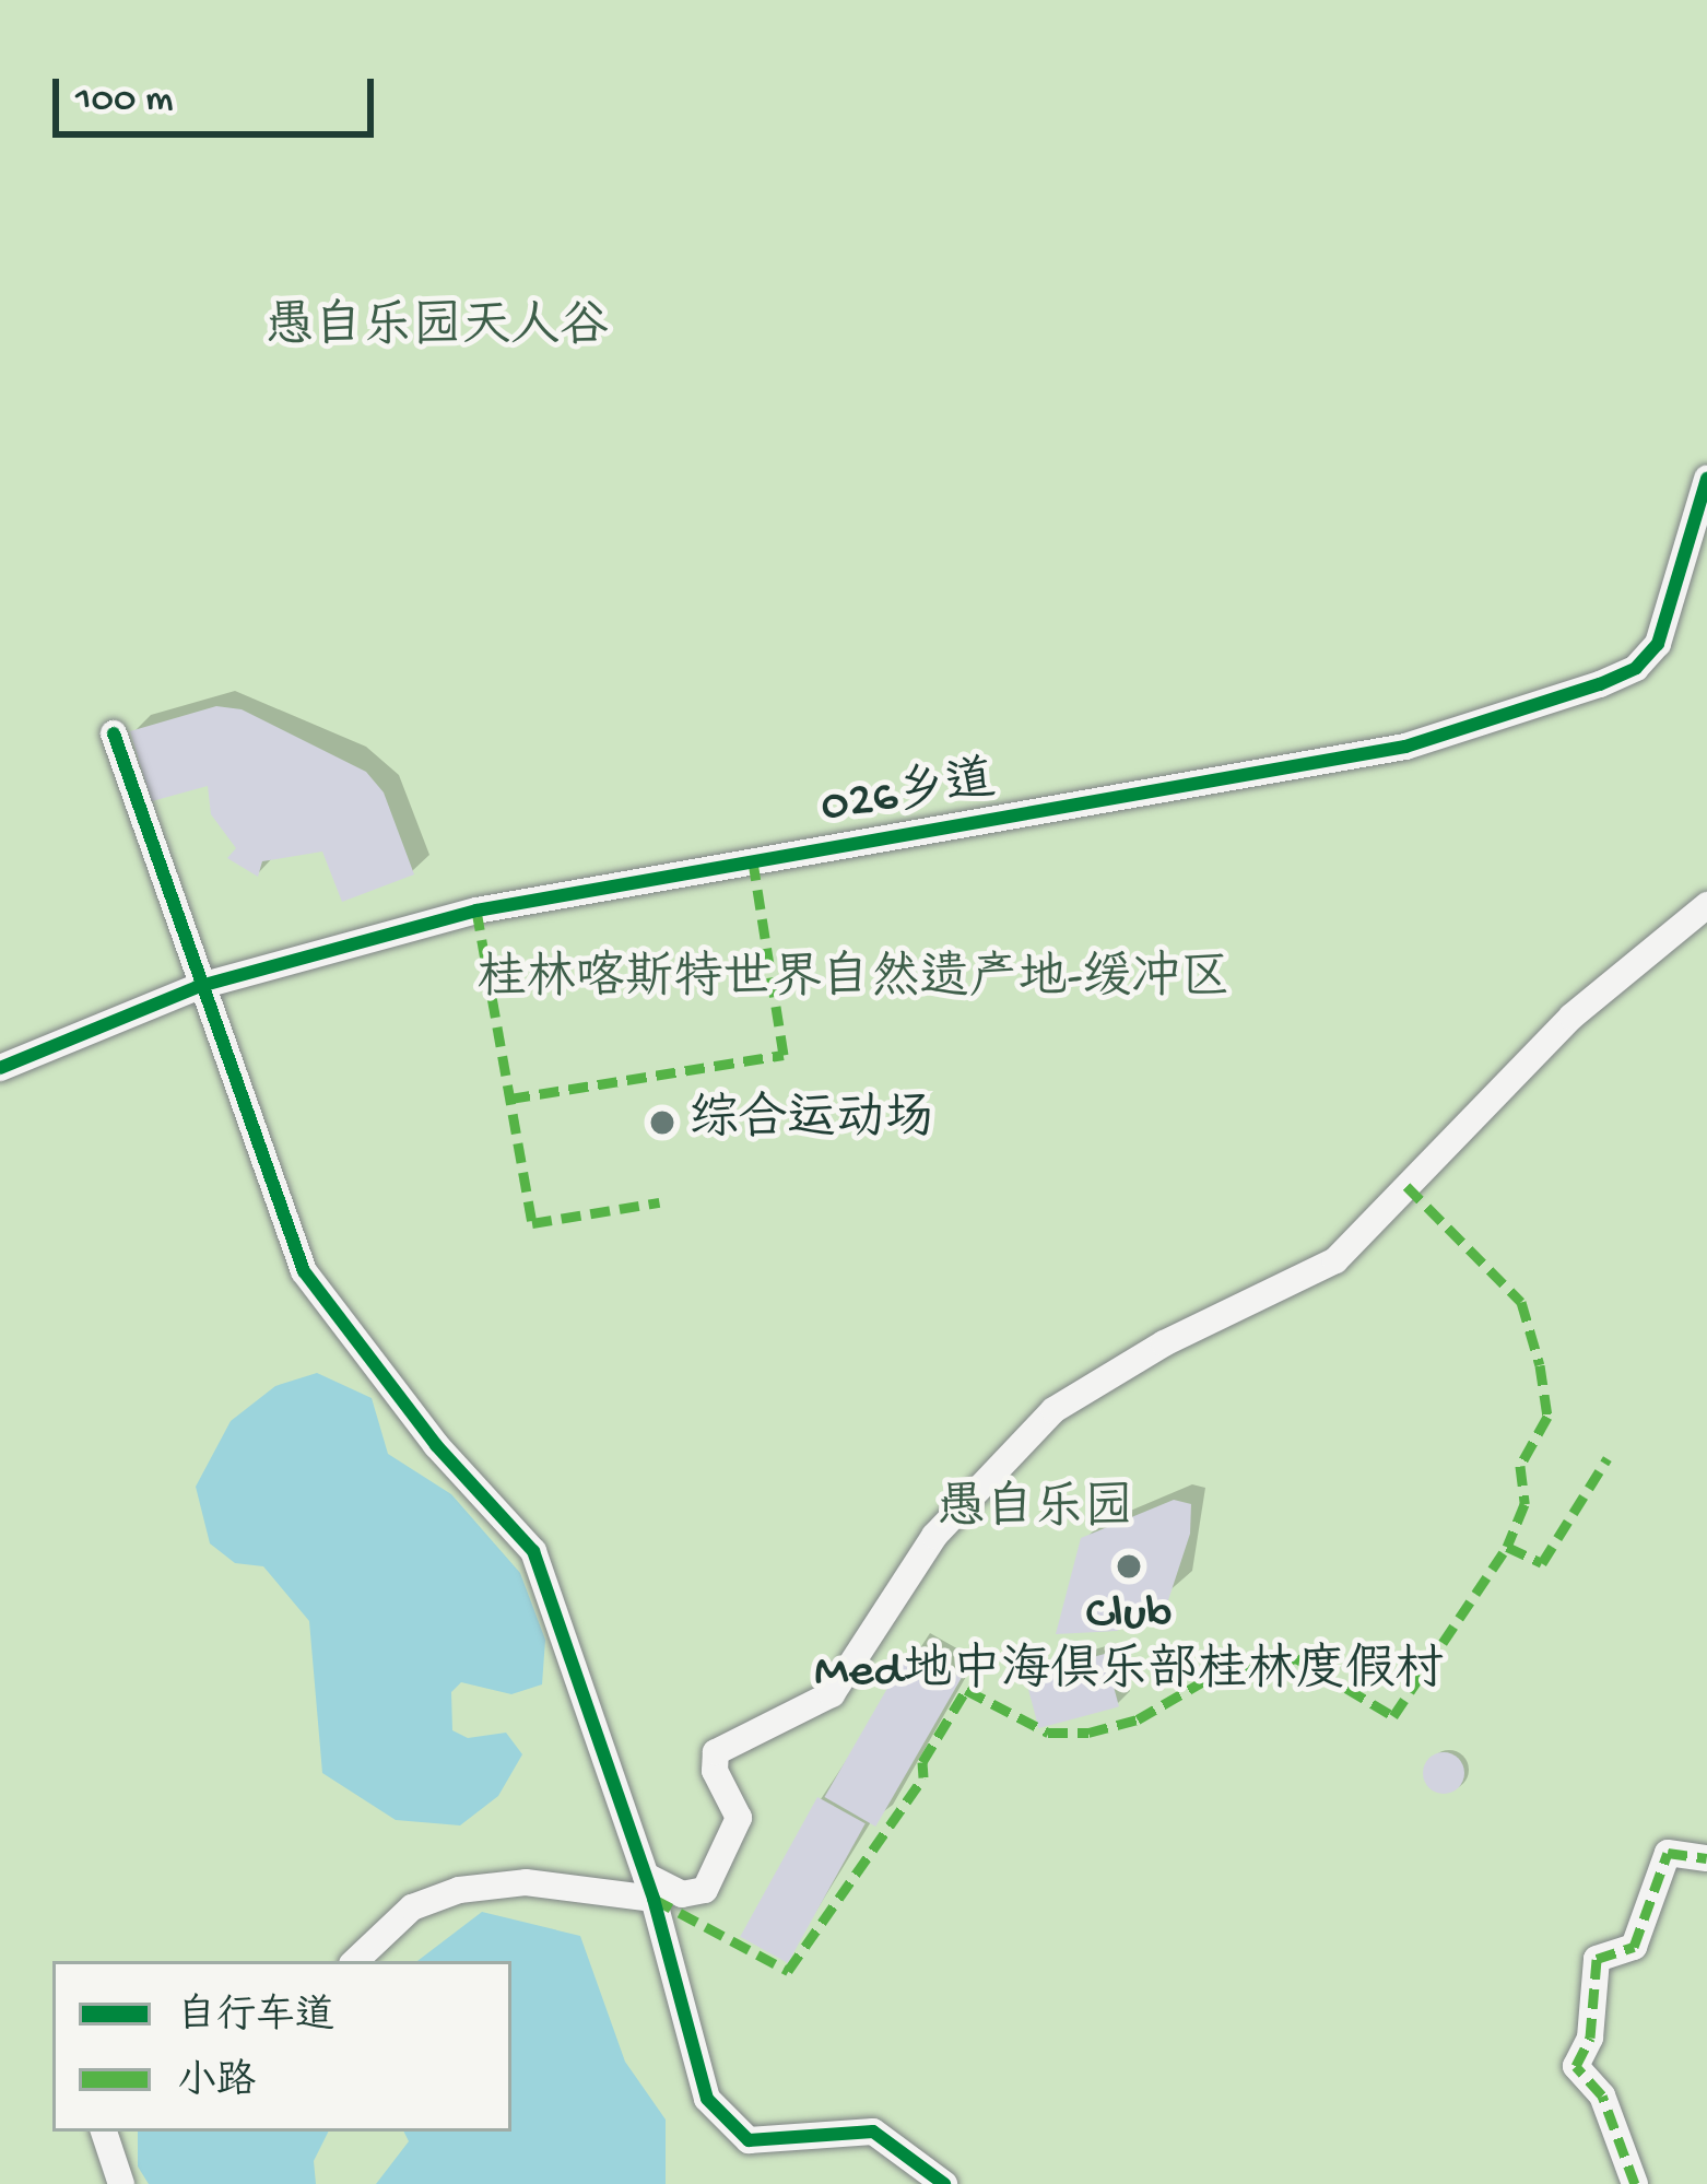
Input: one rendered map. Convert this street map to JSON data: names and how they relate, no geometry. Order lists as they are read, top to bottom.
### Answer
{
  "streets": {
    "street": ["026乡道"]
  },
  "parks": ["愚自乐园天人谷", "桂林喀斯特世界自然遗产地-缓冲区", "愚自乐园"],
  "places": ["综合运动场", "Club Med地中海俱乐部桂林度假村"],
  "legend": ["自行车道", "小路"],
  "scale_bar": "100 m"
}
